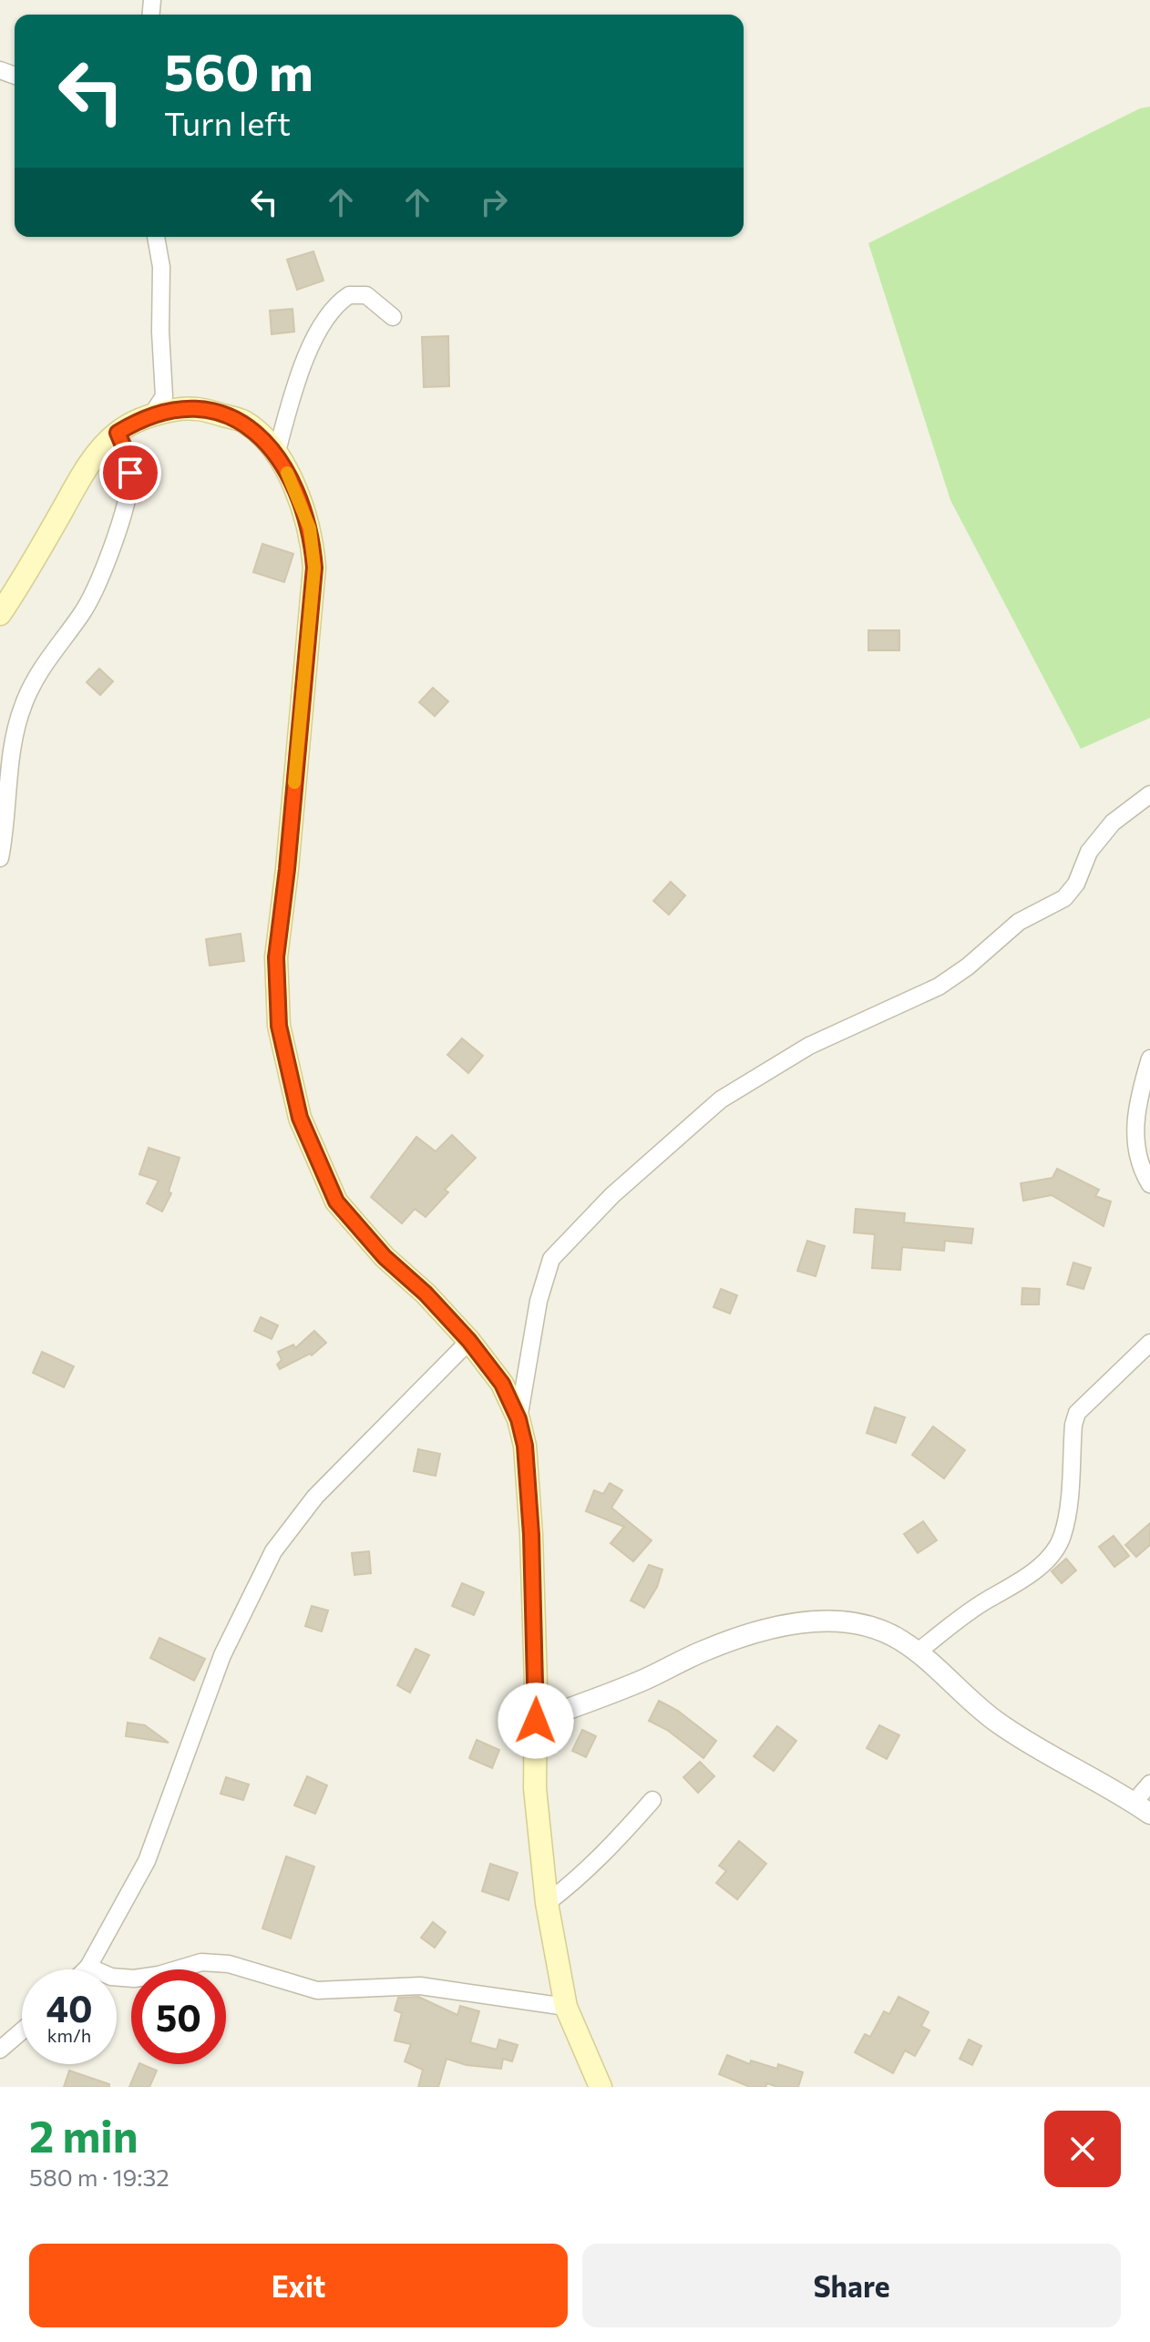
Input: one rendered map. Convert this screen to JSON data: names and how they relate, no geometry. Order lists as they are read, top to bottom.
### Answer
{
  "page": {
    "turn": ["560 m", "Turn left"],
    "speed": "40 km/h",
    "limit": "50",
    "heading": ["2 min", "580 m · 19:32"],
    "buttons": ["Exit", "Share"]
  }
}
